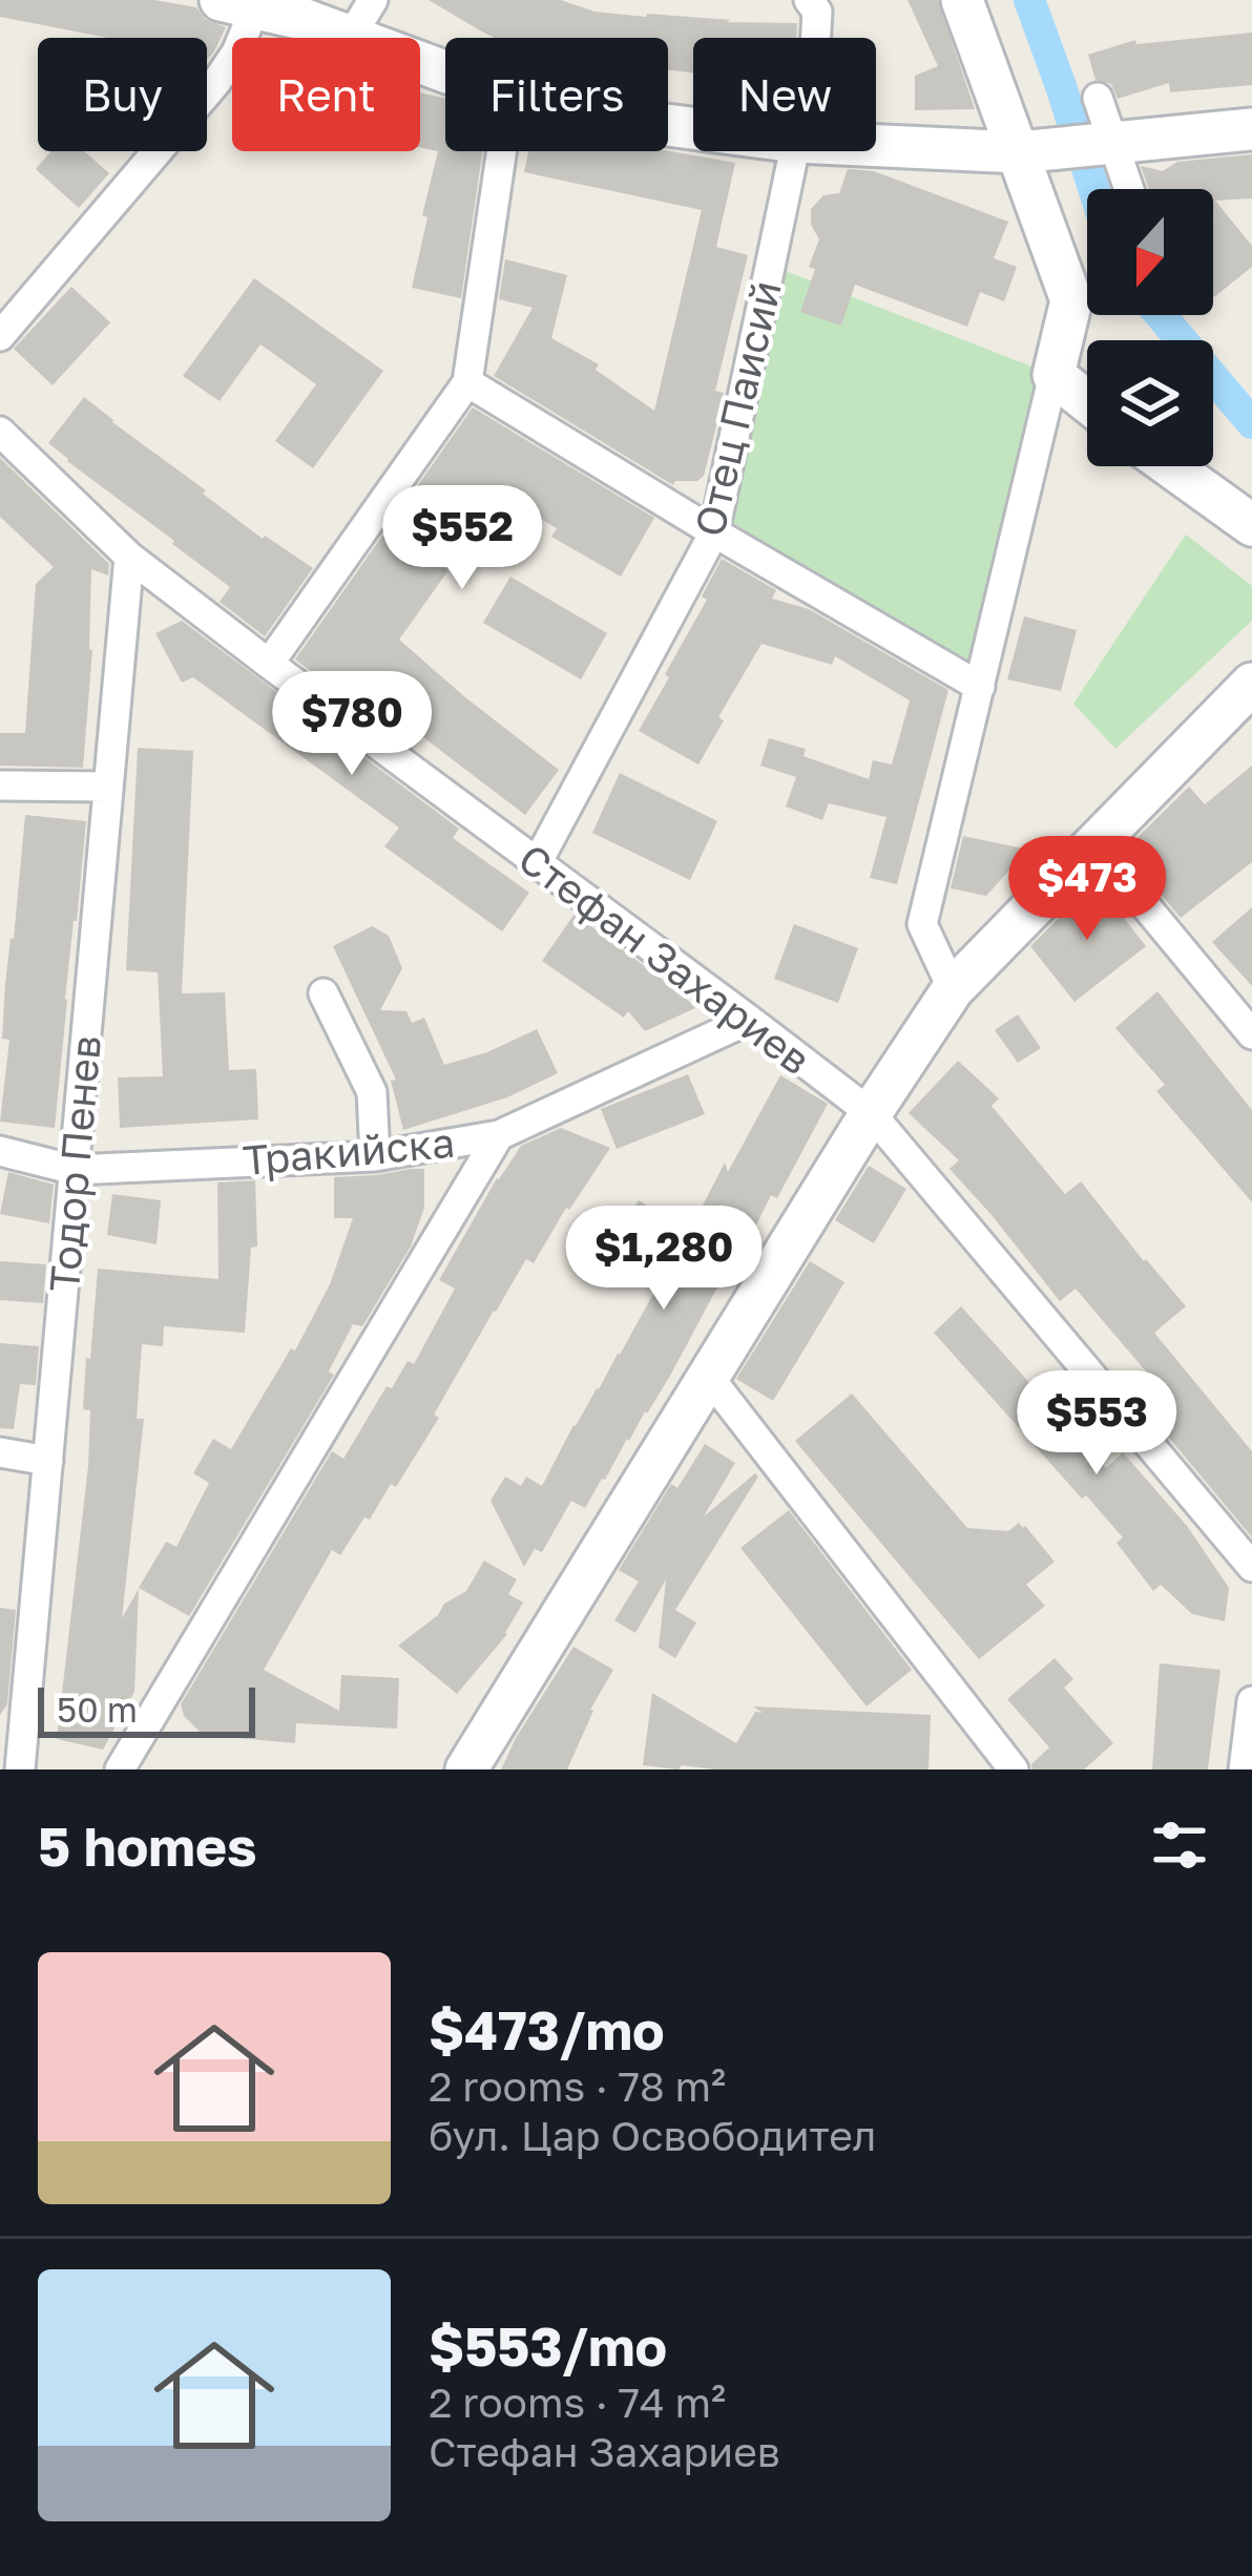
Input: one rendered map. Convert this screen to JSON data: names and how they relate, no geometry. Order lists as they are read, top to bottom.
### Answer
{
  "streets": {
    "street": [
      "Отец Паисий",
      "Стефан Захариев",
      "Тракийска",
      "Тодор Пенев"
    ]
  },
  "crossings": [
    ["Отец Паисий", "Стефан Захариев"],
    ["Стефан Захариев", "Тракийска"],
    ["Стефан Захариев", "Тодор Пенев"],
    ["Тракийска", "Тодор Пенев"]
  ],
  "scale_bar": "50 m",
  "north": "bottom",
  "page": {
    "chip": [
      "Buy",
      "Rent",
      "Filters",
      "New"
    ],
    "price": [
      "$552",
      "$780",
      "$473",
      "$1,280",
      "$553"
    ],
    "scale": "50 m",
    "heading": "5 homes",
    "list": [
      {
        "name": "$473/mo",
        "note": "2 rooms · 78 m² · бул. Цар Освободител"
      },
      {
        "name": "$553/mo",
        "note": "2 rooms · 74 m² · Стефан Захариев"
      }
    ]
  }
}
